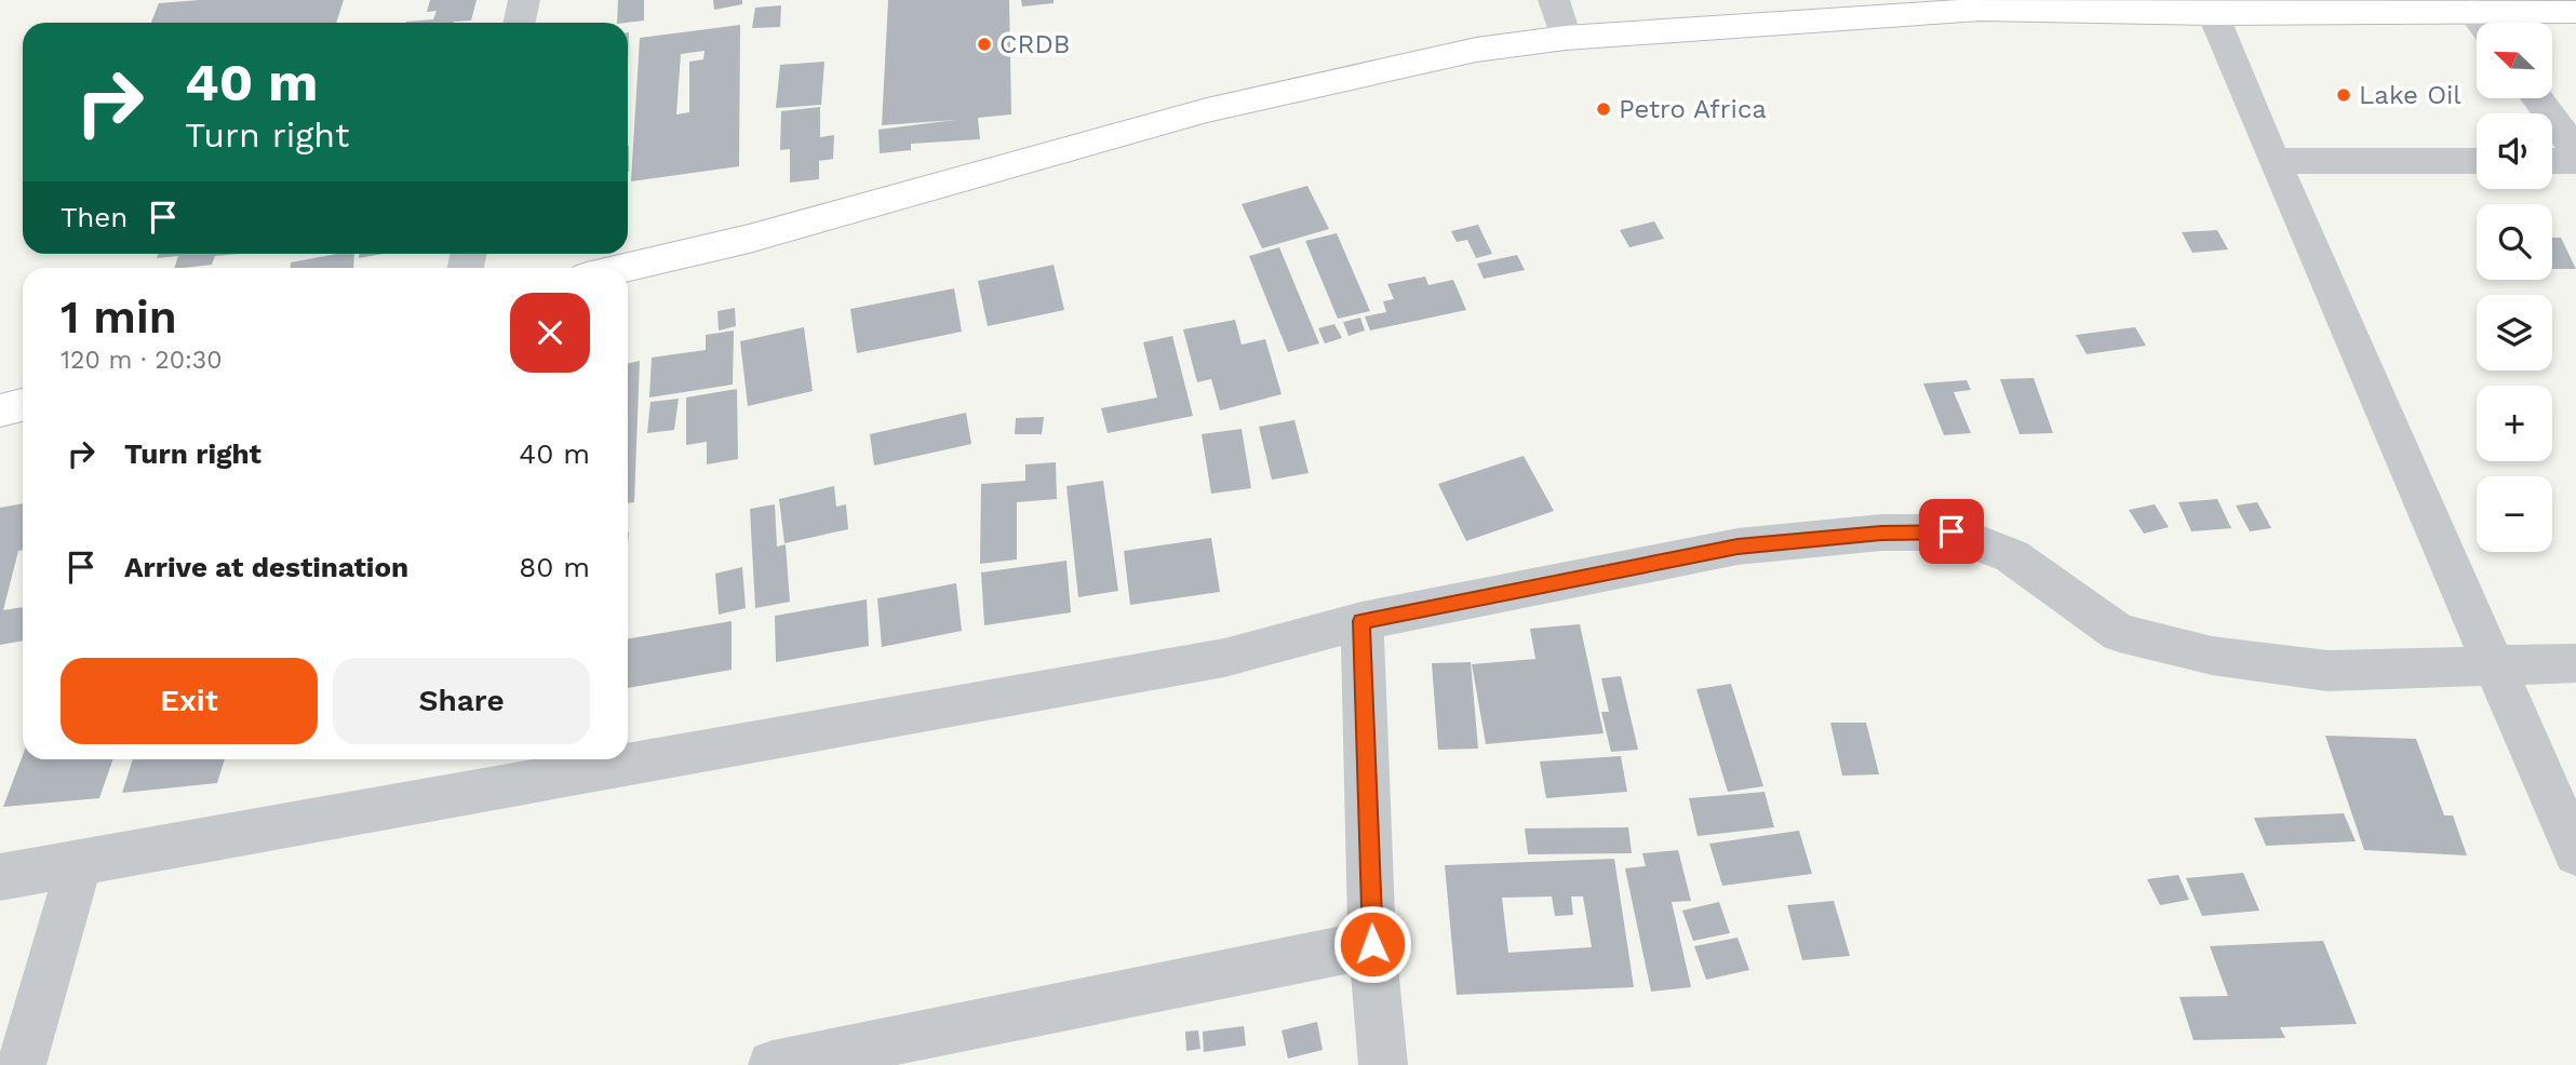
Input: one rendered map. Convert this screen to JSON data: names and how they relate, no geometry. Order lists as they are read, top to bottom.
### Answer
{
  "places": ["CRDB", "Lake Oil", "Petro Africa"],
  "north": "top left",
  "page": {
    "map_buttons": ["+", "−"],
    "turn": ["40 m", "Turn right"],
    "then": "Then",
    "heading": ["1 min", "120 m · 20:30"],
    "list": [
      {
        "name": "Turn right",
        "value": "40 m"
      },
      {
        "name": "Arrive at destination",
        "value": "80 m"
      }
    ],
    "buttons": ["Exit", "Share"]
  }
}
